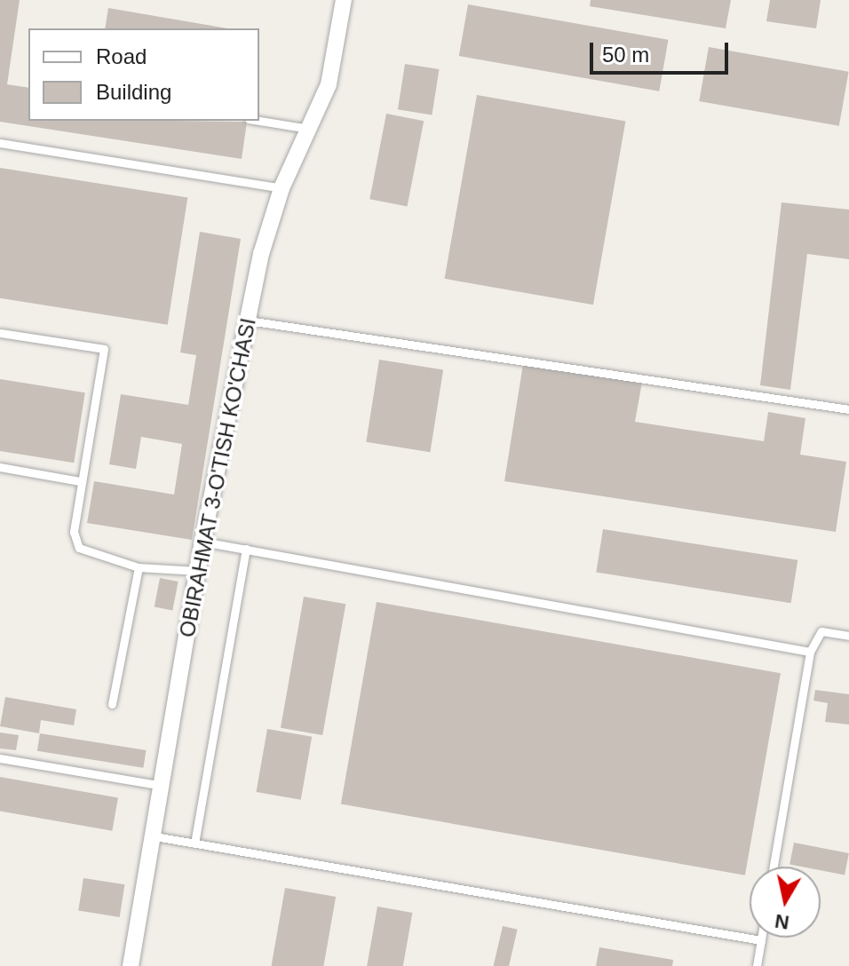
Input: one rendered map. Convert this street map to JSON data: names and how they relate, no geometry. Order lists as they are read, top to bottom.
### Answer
{
  "streets": {
    "street": ["OBIRAHMAT 3-O'TISH KO'CHASI"]
  },
  "legend": ["Road", "Building"],
  "scale_bar": "50 m",
  "north": "bottom"
}
